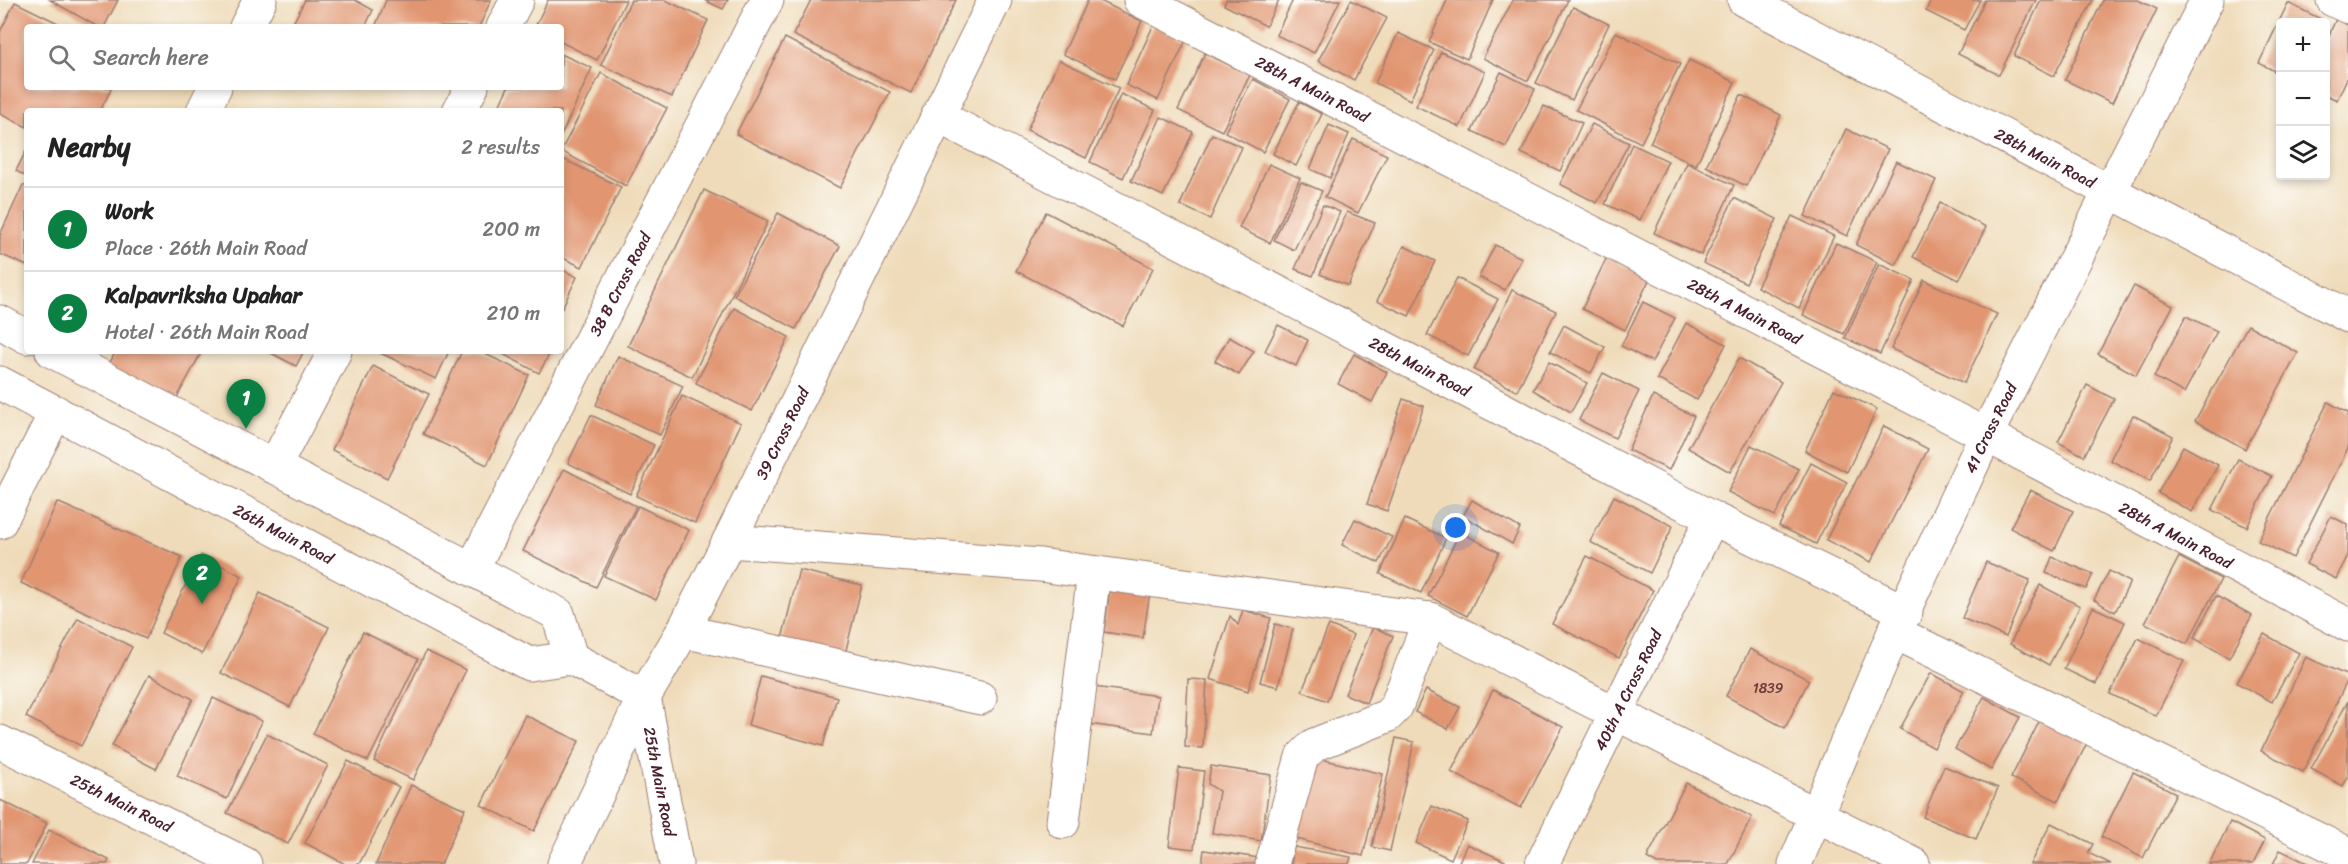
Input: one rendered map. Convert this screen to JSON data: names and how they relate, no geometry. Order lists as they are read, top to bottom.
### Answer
{
  "streets": {
    "street": [
      "28th A Main Road",
      "28th Main Road",
      "38 B Cross Road",
      "41 Cross Road",
      "39 Cross Road",
      "26th Main Road",
      "40th A Cross Road",
      "25th Main Road"
    ]
  },
  "crossings": [
    ["28th A Main Road", "41 Cross Road"],
    ["28th Main Road", "41 Cross Road"],
    ["28th Main Road", "39 Cross Road"],
    ["28th Main Road", "40th A Cross Road"],
    ["39 Cross Road", "25th Main Road"]
  ],
  "house_numbers": ["1839"],
  "page": {
    "map_buttons": ["+", "−"],
    "search": "Search here",
    "heading": ["Nearby", "2 results"],
    "list": [
      {
        "mark": "1",
        "name": "Work",
        "note": "Place · 26th Main Road",
        "value": "200 m"
      },
      {
        "mark": "2",
        "name": "Kalpavriksha Upahar",
        "note": "Hotel · 26th Main Road",
        "value": "210 m"
      }
    ],
    "pins": ["1", "2"]
  }
}
